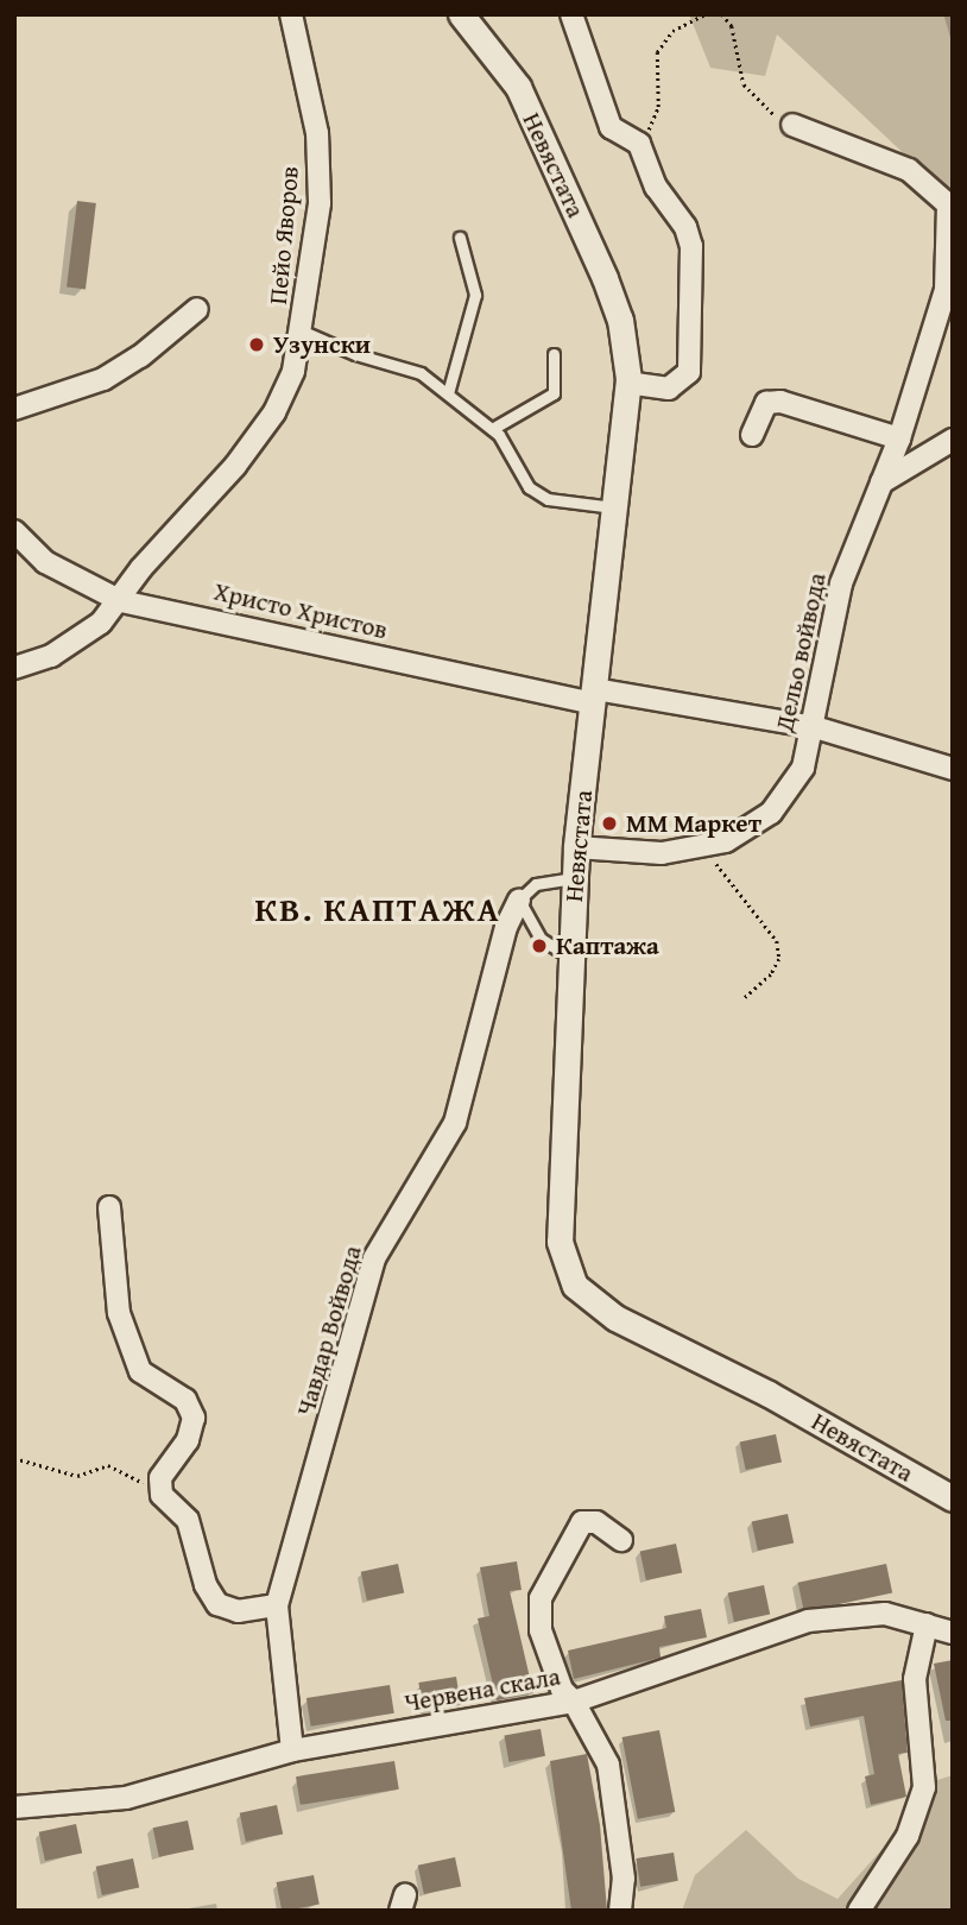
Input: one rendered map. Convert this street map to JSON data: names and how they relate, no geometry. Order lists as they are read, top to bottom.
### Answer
{
  "streets": {
    "street": [
      "Невястата",
      "Пейо Яворов",
      "Христо Христов",
      "Дельо войвода",
      "Чавдар Войвода",
      "Червена скала"
    ]
  },
  "crossings": [
    ["Невястата", "Христо Христов"],
    ["Невястата", "Дельо войвода"],
    ["Пейо Яворов", "Христо Христов"],
    ["Христо Христов", "Дельо войвода"],
    ["Чавдар Войвода", "Червена скала"]
  ],
  "districts": ["КВ. КАПТАЖА"],
  "places": ["Узунски", "ММ Маркет", "Каптажа"]
}
